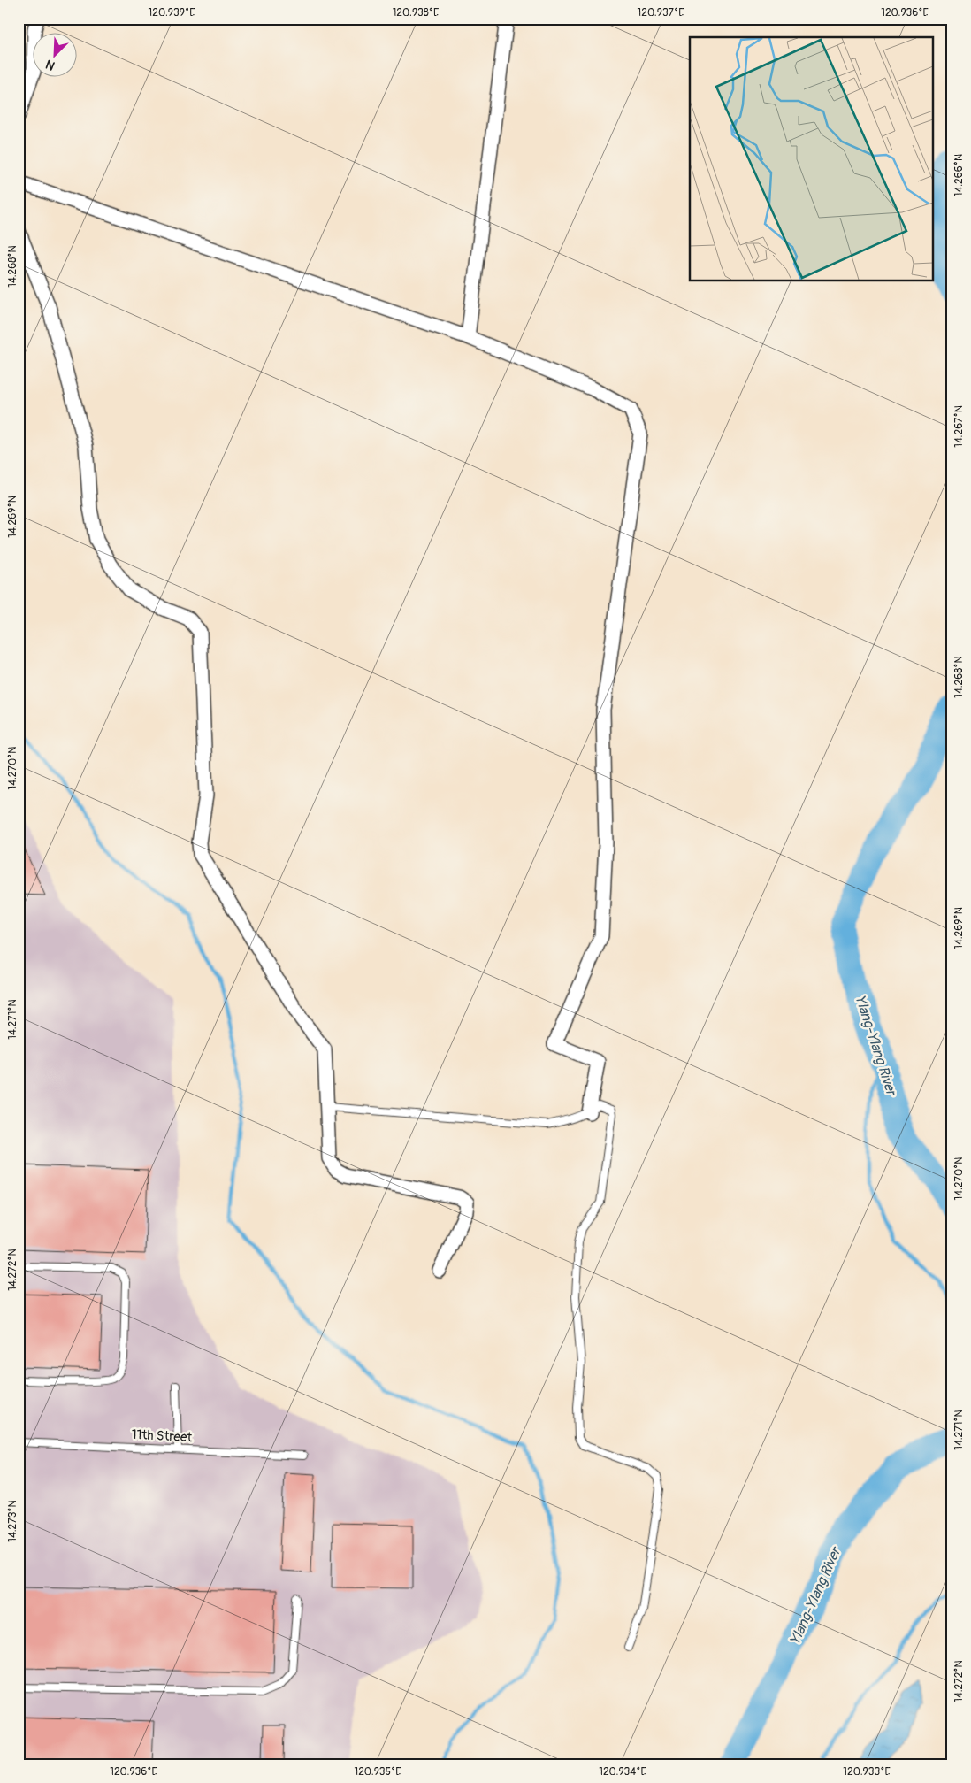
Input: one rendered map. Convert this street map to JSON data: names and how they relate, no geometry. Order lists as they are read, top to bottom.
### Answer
{
  "streets": {
    "lane": ["11th Street"]
  },
  "water": ["Ylang-Ylang River"],
  "north": "bottom left",
  "coordinates": [
    "120.939°E",
    "120.938°E",
    "120.937°E",
    "120.936°E",
    "14.266°N",
    "14.268°N",
    "14.267°N",
    "14.269°N",
    "14.270°N",
    "14.271°N",
    "14.272°N",
    "14.273°N",
    "120.935°E",
    "120.934°E",
    "120.933°E"
  ]
}
